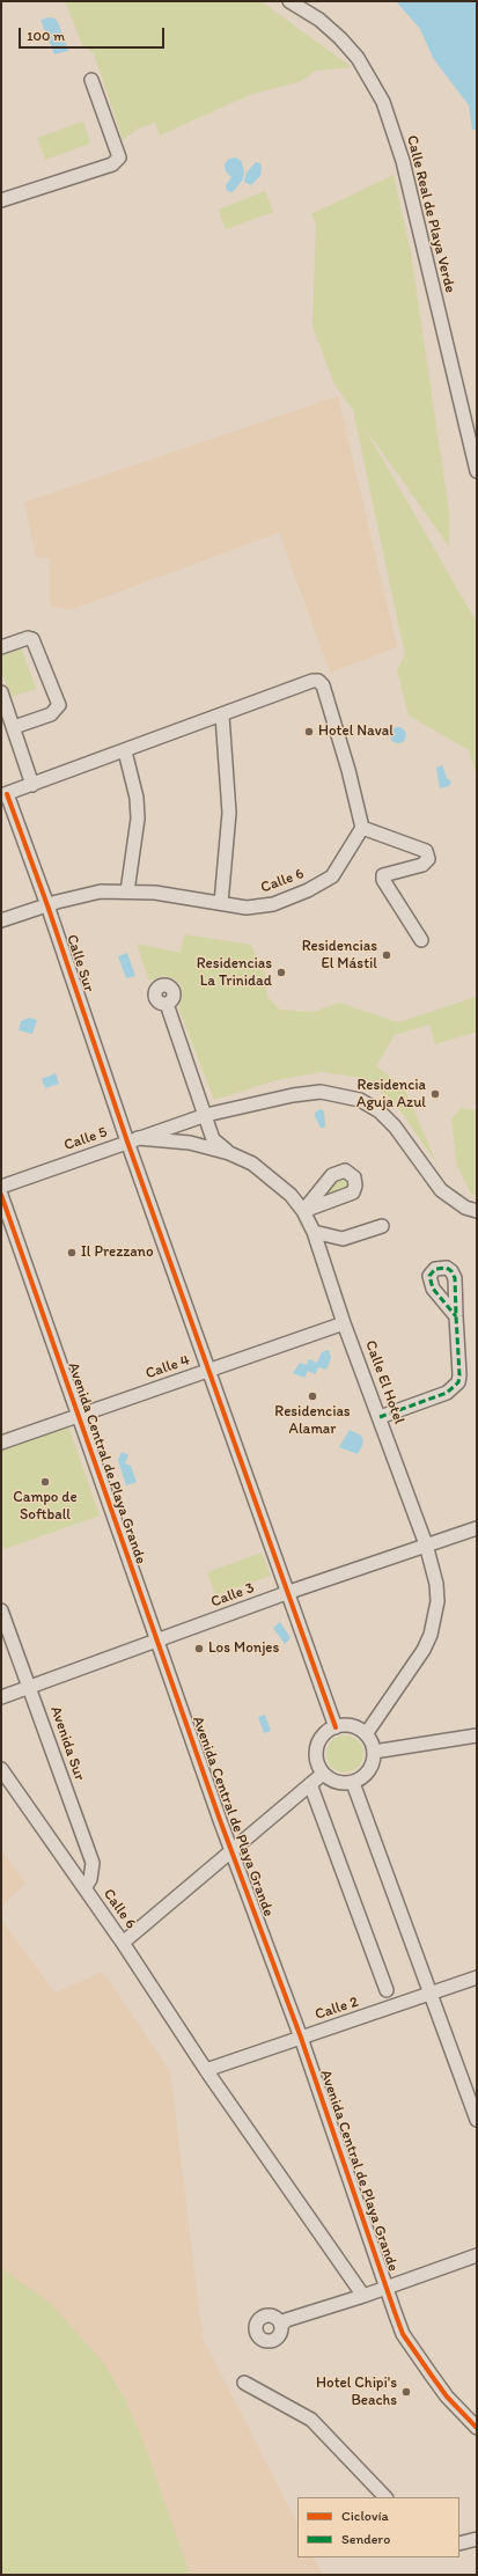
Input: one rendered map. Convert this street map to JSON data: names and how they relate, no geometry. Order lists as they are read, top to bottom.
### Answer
{
  "streets": {
    "street": [
      "Calle Real de Playa Verde",
      "Calle 6",
      "Calle Sur",
      "Calle 5",
      "Calle 4",
      "Calle El Hotel",
      "Avenida Central de Playa Grande",
      "Calle 3",
      "Avenida Sur",
      "Calle 2"
    ]
  },
  "crossings": [
    ["Calle 6", "Calle Sur"],
    ["Calle 6", "Avenida Sur"],
    ["Calle 6", "Calle 2"],
    ["Calle Sur", "Calle 5"],
    ["Calle Sur", "Calle 4"],
    ["Calle Sur", "Calle El Hotel"],
    ["Calle Sur", "Calle 3"],
    ["Calle 5", "Calle El Hotel"],
    ["Calle 4", "Calle El Hotel"],
    ["Calle 4", "Avenida Central de Playa Grande"],
    ["Calle El Hotel", "Calle 3"],
    ["Avenida Central de Playa Grande", "Calle 3"],
    ["Avenida Central de Playa Grande", "Calle 2"],
    ["Calle 3", "Avenida Sur"]
  ],
  "places": [
    "Hotel Naval",
    "Residencias El Mástil",
    "Residencias La Trinidad",
    "Residencia Aguja Azul",
    "Il Prezzano",
    "Residencias Alamar",
    "Campo de Softball",
    "Los Monjes",
    "Hotel Chipi's Beachs"
  ],
  "legend": ["Ciclovía", "Sendero"],
  "scale_bar": "100 m"
}
